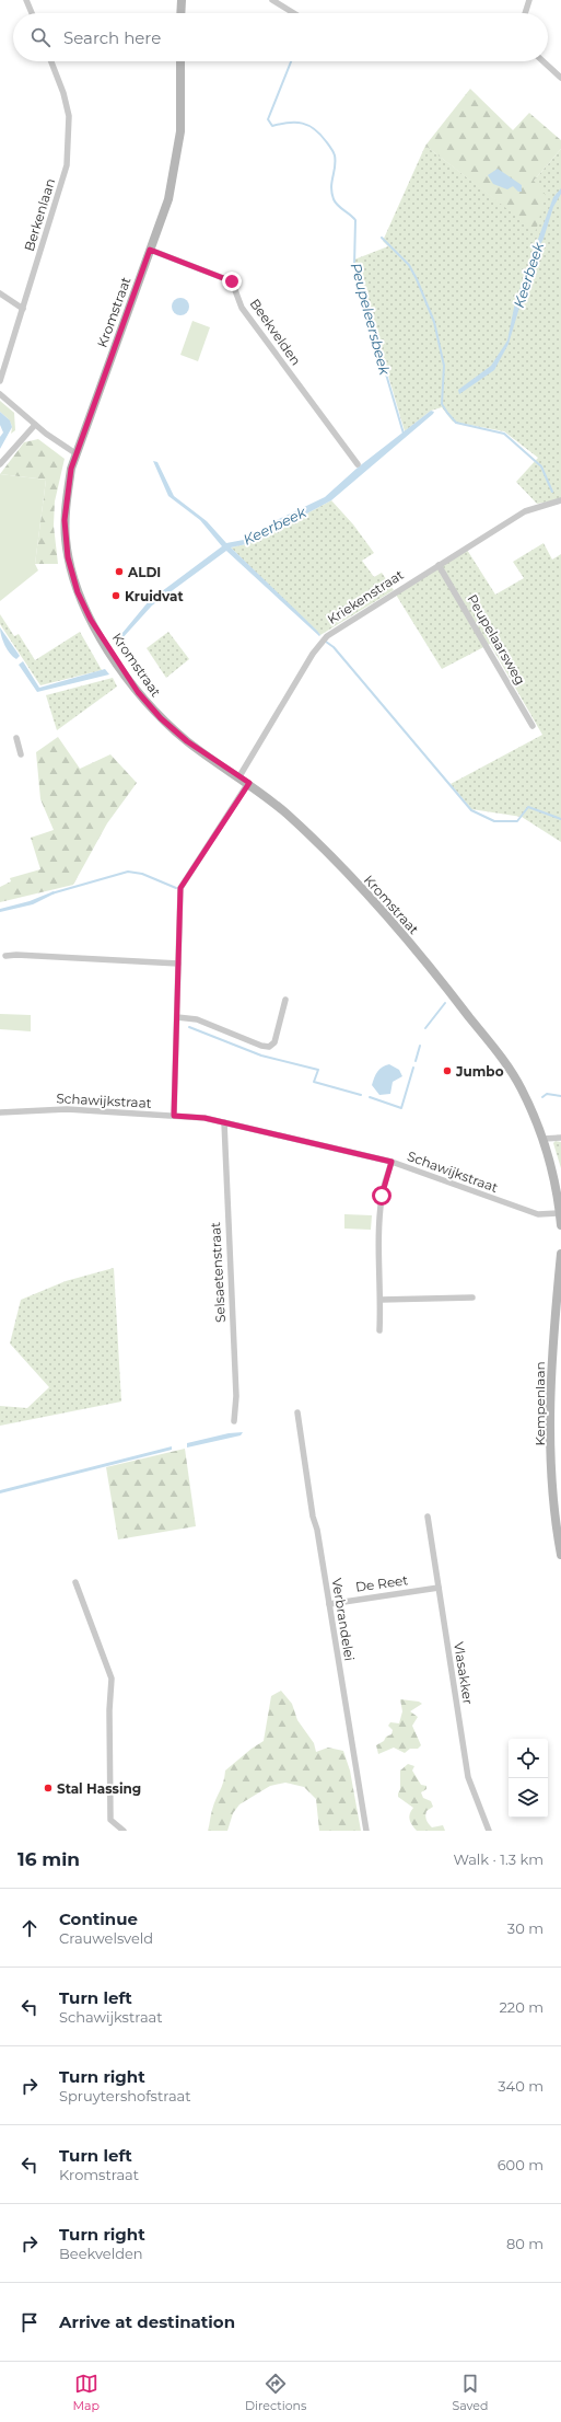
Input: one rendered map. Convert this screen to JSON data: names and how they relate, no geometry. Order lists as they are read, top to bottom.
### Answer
{
  "streets": {
    "main road": ["Kromstraat", "Kempenlaan"],
    "street": [
      "Berkenlaan",
      "Beekvelden",
      "Kriekenstraat",
      "Peupelaarsweg",
      "Schawijkstraat",
      "Selsaetenstraat",
      "De Reet",
      "Verbrandelei",
      "Vlasakker"
    ]
  },
  "crossings": [
    ["Kromstraat", "Beekvelden"],
    ["Kromstraat", "Kriekenstraat"],
    ["Kriekenstraat", "Peupelaarsweg"],
    ["Schawijkstraat", "Selsaetenstraat"],
    ["De Reet", "Verbrandelei"],
    ["De Reet", "Vlasakker"]
  ],
  "water": ["Keerbeek", "Peupeleersbeek"],
  "places": [
    "ALDI",
    "Kruidvat",
    "Jumbo",
    "Stal Hassing"
  ],
  "page": {
    "search": "Search here",
    "heading": ["16 min", "Walk · 1.3 km"],
    "list": [
      ["Continue", "Crauwelsveld", "30 m"],
      ["Turn left", "Schawijkstraat", "220 m"],
      ["Turn right", "Spruytershofstraat", "340 m"],
      ["Turn left", "Kromstraat", "600 m"],
      ["Turn right", "Beekvelden", "80 m"],
      "Arrive at destination"
    ],
    "nav": ["Map", "Directions", "Saved"]
  }
}
